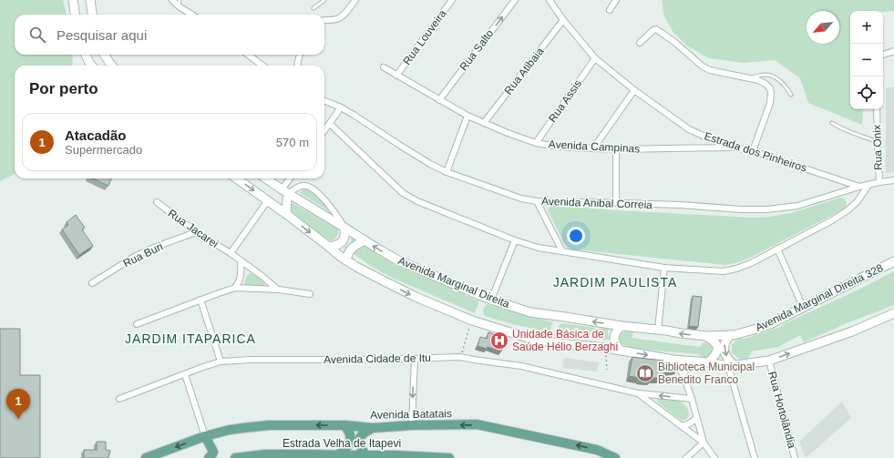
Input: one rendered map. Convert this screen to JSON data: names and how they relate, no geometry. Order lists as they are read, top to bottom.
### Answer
{
  "streets": {
    "main road": [
      "Avenida Marginal Direita",
      "Avenida Marginal Direita 328",
      "Avenida Batatais",
      "Estrada Velha de Itapevi"
    ],
    "street": [
      "Rua Louveira",
      "Rua Salto",
      "Rua Atibaia",
      "Rua Assis",
      "Avenida Campinas",
      "Rua Onix",
      "Estrada dos Pinheiros",
      "Avenida Anibal Correia",
      "Rua Jacarei",
      "Rua Buri",
      "Avenida Cidade de Itu",
      "Rua Hortolândia"
    ]
  },
  "crossings": [
    ["Rua Louveira", "Avenida Campinas"],
    ["Rua Salto", "Avenida Campinas"],
    ["Rua Atibaia", "Avenida Campinas"],
    ["Rua Atibaia", "Estrada dos Pinheiros"],
    ["Rua Assis", "Avenida Campinas"],
    ["Rua Assis", "Estrada dos Pinheiros"],
    ["Avenida Campinas", "Estrada dos Pinheiros"],
    ["Rua Onix", "Avenida Anibal Correia"],
    ["Estrada dos Pinheiros", "Avenida Anibal Correia"],
    ["Rua Jacarei", "Rua Buri"],
    ["Avenida Marginal Direita", "Avenida Marginal Direita 328"]
  ],
  "one_way": ["Rua Salto", "Avenida Batatais"],
  "districts": ["JARDIM PAULISTA", "JARDIM ITAPARICA"],
  "places": {
    "hospital": ["Unidade Básica de Saúde Hélio Berzaghi"],
    "library": ["Biblioteca Municipal Benedito Franco"]
  },
  "north": "bottom left",
  "page": {
    "map_buttons": ["+", "−"],
    "search": "Pesquisar aqui",
    "heading": "Por perto",
    "list": [
      {
        "mark": "1",
        "name": "Atacadão",
        "note": "Supermercado",
        "value": "570 m"
      }
    ],
    "pins": "1"
  }
}
